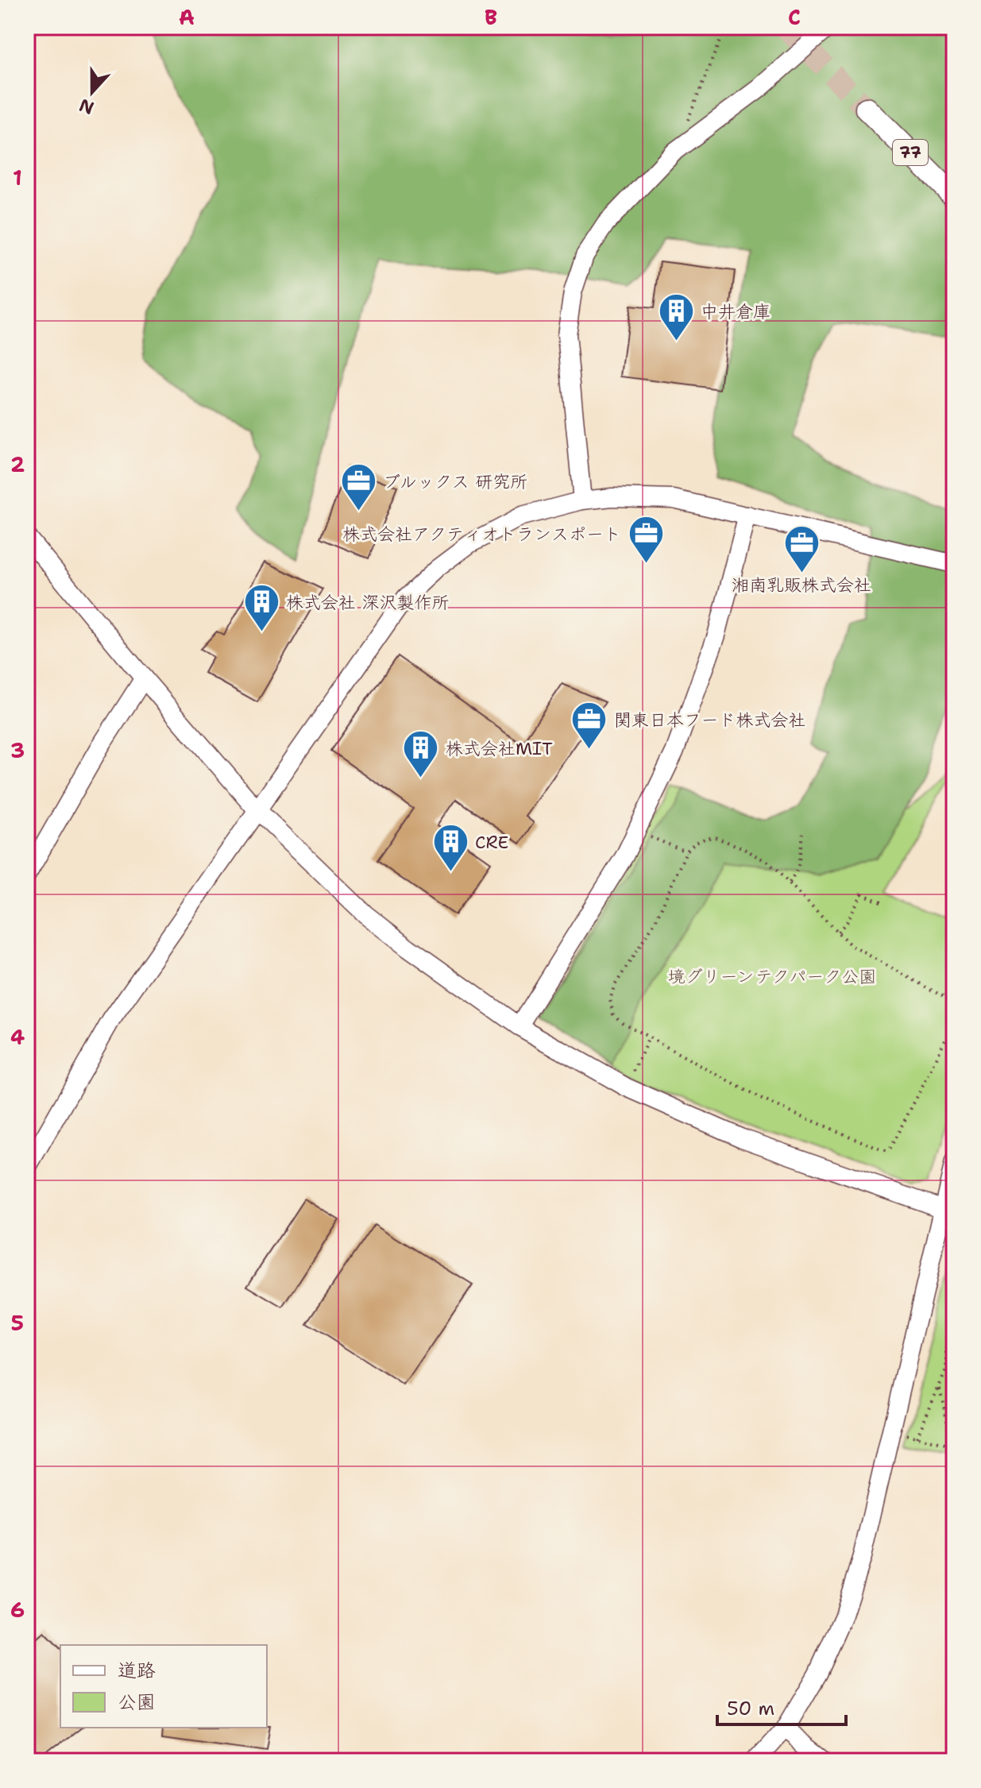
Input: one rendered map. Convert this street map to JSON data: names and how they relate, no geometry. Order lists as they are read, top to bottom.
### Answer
{
  "streets": {
    "main road": ["77"]
  },
  "parks": ["境グリーンテクパーク公園"],
  "places": {
    "building": [
      "中井倉庫",
      "株式会社 深沢製作所",
      "株式会社MIT",
      "CRE"
    ],
    "office": [
      "ブルックス 研究所",
      "株式会社アクティオトランスポート",
      "湘南乳販株式会社",
      "関東日本フード株式会社"
    ]
  },
  "legend": ["道路", "公園"],
  "scale_bar": "50 m",
  "north": "bottom",
  "grid": {
    "columns": ["A", "B", "C"],
    "rows": [
      "1",
      "2",
      "3",
      "4",
      "5",
      "6"
    ]
  }
}
